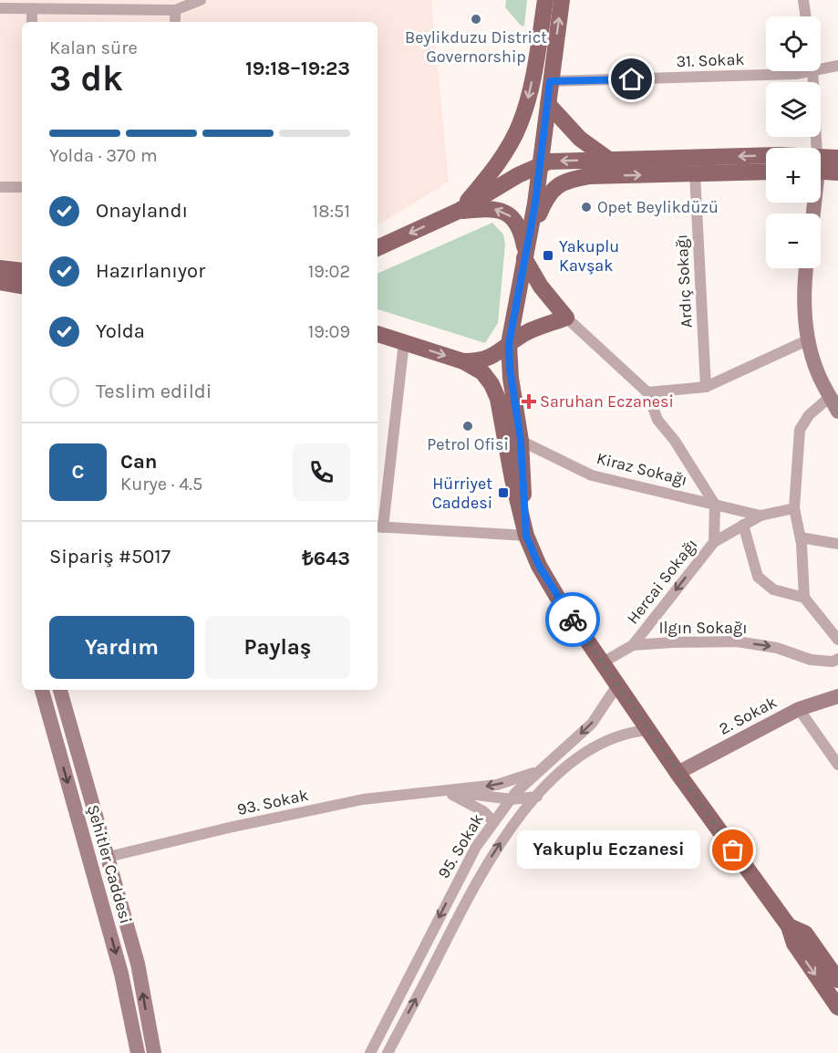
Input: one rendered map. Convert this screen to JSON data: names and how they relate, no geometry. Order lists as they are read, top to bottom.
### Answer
{
  "streets": {
    "street": [
      "31. Sokak",
      "Ardıç Sokağı",
      "Kiraz Sokağı",
      "Hercai Sokağı",
      "Ilgın Sokağı",
      "2. Sokak",
      "93. Sokak",
      "95. Sokak",
      "Şehitler Caddesi"
    ]
  },
  "crossings": [
    ["Kiraz Sokağı", "Hercai Sokağı"],
    ["Hercai Sokağı", "Ilgın Sokağı"],
    ["93. Sokak", "Şehitler Caddesi"]
  ],
  "one_way": ["Hercai Sokağı", "Ilgın Sokağı"],
  "places": {
    "other": [
      "Beylikduzu District Governorship",
      "Opet Beylikdüzü",
      "Petrol Ofisi",
      "Yakuplu Eczanesi"
    ],
    "transit": ["Yakuplu Kavşak", "Hürriyet Caddesi"],
    "health": ["Saruhan Eczanesi"]
  },
  "page": {
    "map_buttons": ["+", "−"],
    "heading": ["3 dk", "Kalan süre", "19:18–19:23"],
    "panel": [
      "Can",
      "Kurye · 4.5",
      "Sipariş #5017",
      "₺643"
    ],
    "bar": "Yolda · 370 m",
    "list": [
      ["Onaylandı", "18:51"],
      ["Hazırlanıyor", "19:02"],
      ["Yolda", "19:09"],
      "Teslim edildi"
    ],
    "round": "C",
    "buttons": ["Yardım", "Paylaş"],
    "bubble": "Yakuplu Eczanesi"
  }
}
